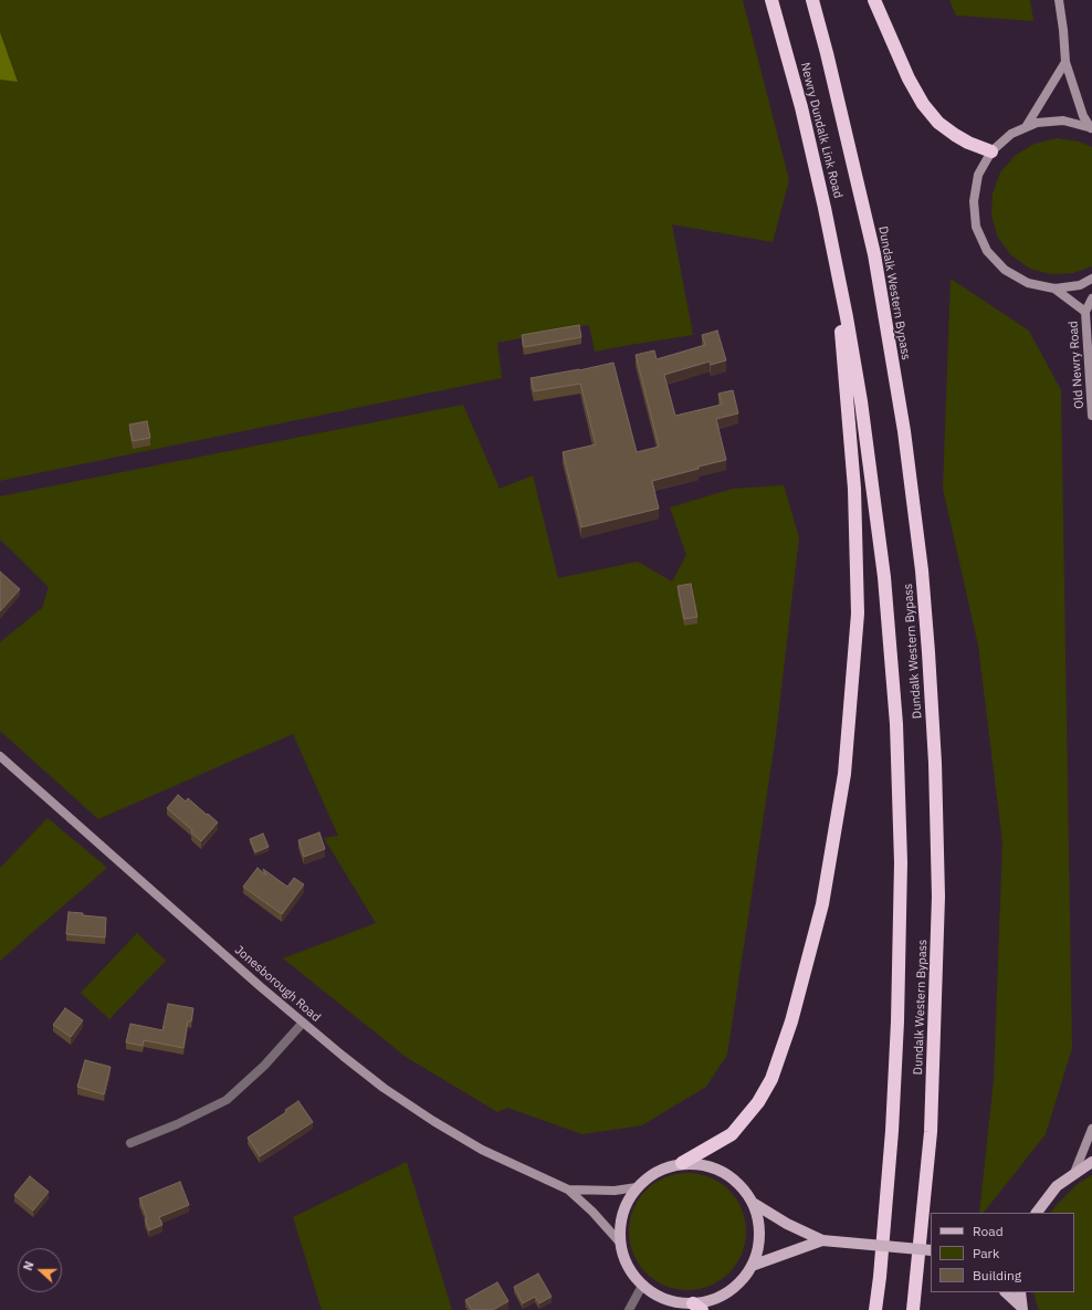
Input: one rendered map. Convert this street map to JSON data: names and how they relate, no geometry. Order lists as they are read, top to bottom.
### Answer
{
  "streets": {
    "highway": ["Newry Dundalk Link Road", "Dundalk Western Bypass"],
    "street": ["Old Newry Road", "Jonesborough Road"]
  },
  "crossings": [
    ["Newry Dundalk Link Road", "Dundalk Western Bypass"]
  ],
  "legend": ["Road", "Park", "Building"],
  "north": "left"
}
